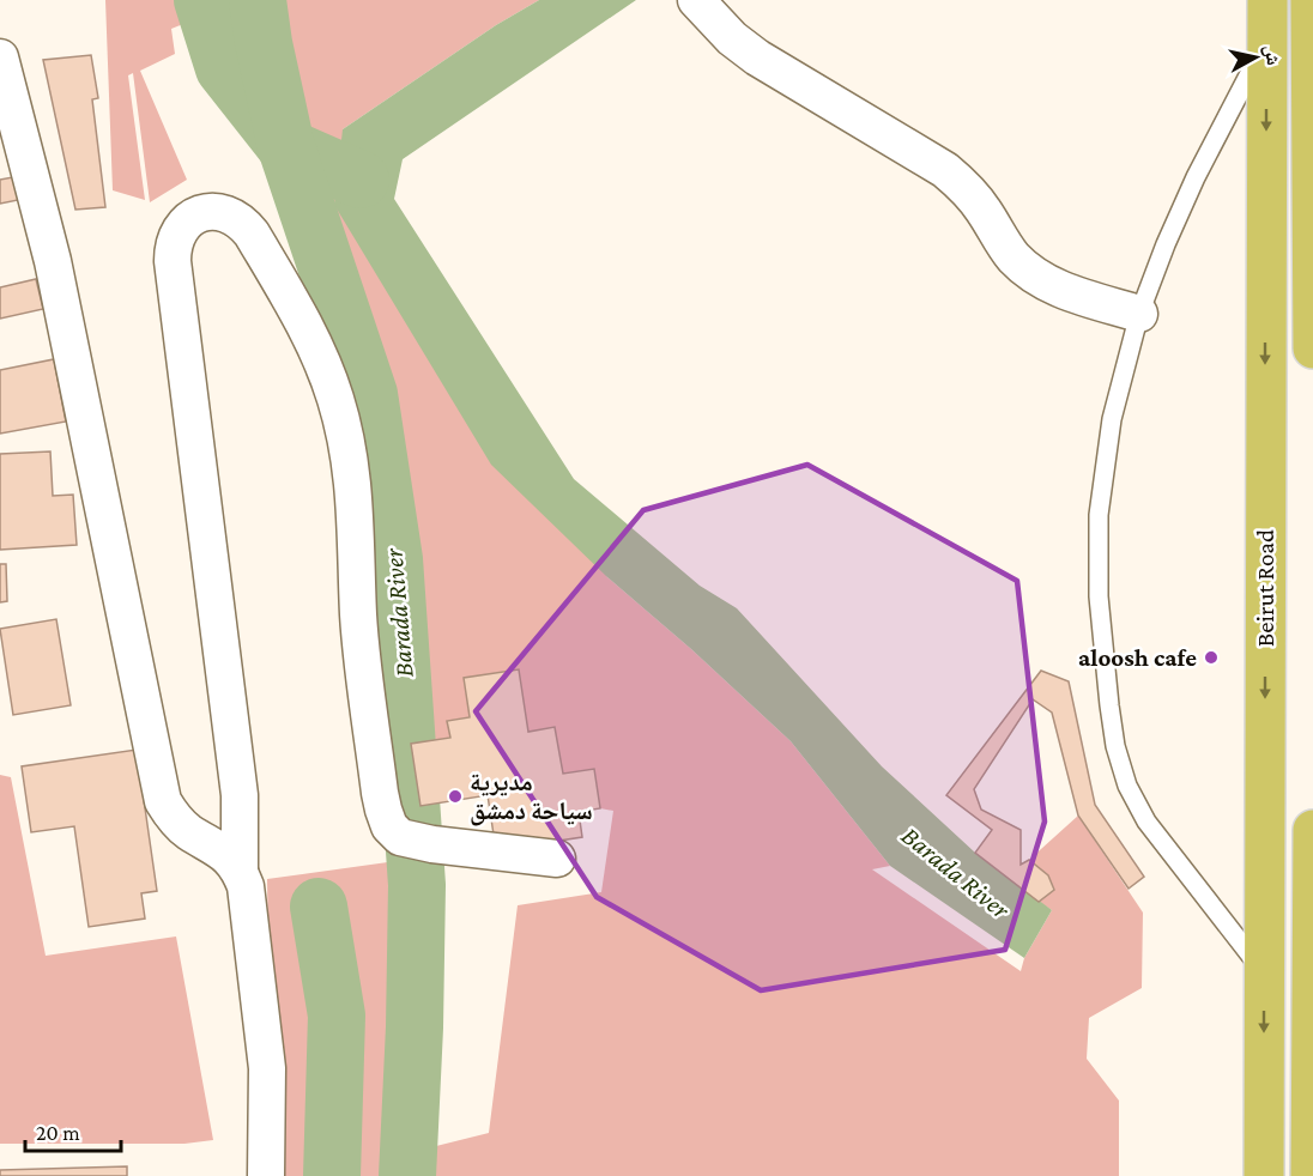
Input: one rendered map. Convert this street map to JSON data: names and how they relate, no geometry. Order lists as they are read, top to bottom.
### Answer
{
  "streets": {
    "main road": ["Beirut Road"]
  },
  "water": ["Barada River"],
  "places": ["aloosh cafe", "مديرية سياحة دمشق"],
  "scale_bar": "20 m",
  "north": "right"
}
